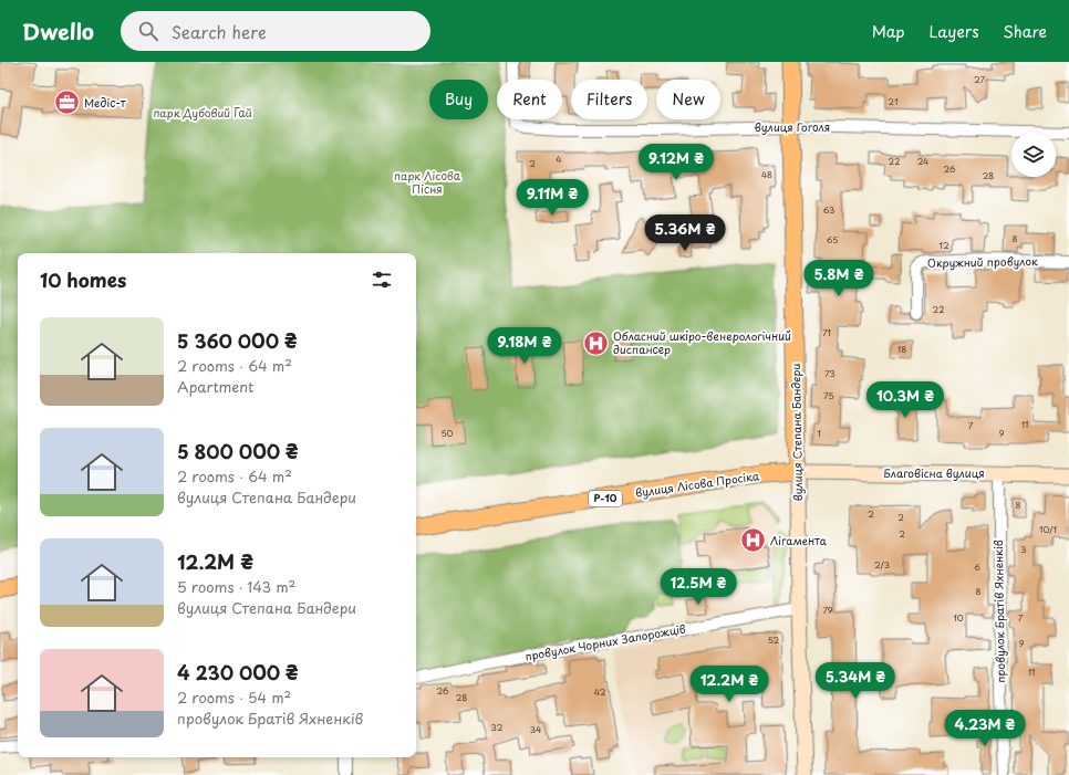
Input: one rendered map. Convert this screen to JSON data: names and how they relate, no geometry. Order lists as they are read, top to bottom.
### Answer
{
  "streets": {
    "main road": [
      "вулиця Степана Бандери",
      "Благовісна вулиця",
      "вулиця Лісова Просіка",
      "Р-10"
    ],
    "street": [
      "вулиця Гоголя",
      "Окружний провулок",
      "провулок Братів Яхненків",
      "провулок Чорних Запорожців"
    ]
  },
  "crossings": [
    ["вулиця Гоголя", "вулиця Степана Бандери"],
    ["вулиця Степана Бандери", "Благовісна вулиця"],
    ["вулиця Степана Бандери", "вулиця Лісова Просіка"],
    ["вулиця Степана Бандери", "провулок Чорних Запорожців"],
    ["Благовісна вулиця", "вулиця Лісова Просіка"],
    ["Благовісна вулиця", "провулок Братів Яхненків"]
  ],
  "parks": ["парк Дубовий Гай", "парк Лісова Пісня"],
  "places": {
    "office": ["Медіс-т"],
    "hospital": ["Обласний шкіро-венерологічний диспансер", "Лігамента"]
  },
  "house_numbers": [
    "27",
    "21",
    "4",
    "22",
    "24",
    "2",
    "26",
    "48",
    "28",
    "63",
    "8",
    "65",
    "12",
    "22",
    "71",
    "18",
    "73",
    "75",
    "11",
    "7",
    "50",
    "1",
    "9",
    "8",
    "2",
    "2",
    "10/1",
    "2",
    "3",
    "2/3",
    "6",
    "8",
    "79",
    "10",
    "7",
    "52",
    "9",
    "11",
    "26",
    "42",
    "28",
    "32",
    "34"
  ],
  "page": {
    "header": "Dwello",
    "search": "Search here",
    "nav": ["Map", "Layers", "Share"],
    "chip": [
      "Buy",
      "Rent",
      "Filters",
      "New"
    ],
    "price": [
      "9.12M ₴",
      "9.11M ₴",
      "5.36M ₴",
      "5.8M ₴",
      "9.18M ₴",
      "10.3M ₴",
      "12.5M ₴",
      "5.34M ₴",
      "12.2M ₴",
      "4.23M ₴"
    ],
    "heading": "10 homes",
    "list": [
      {
        "name": "5 360 000 ₴",
        "note": "2 rooms · 64 m² · Apartment"
      },
      {
        "name": "5 800 000 ₴",
        "note": "2 rooms · 64 m² · вулиця Степана Бандери"
      },
      {
        "name": "12.2M ₴",
        "note": "5 rooms · 143 m² · вулиця Степана Бандери"
      },
      {
        "name": "4 230 000 ₴",
        "note": "2 rooms · 54 m² · провулок Братів Яхненків"
      }
    ]
  }
}
